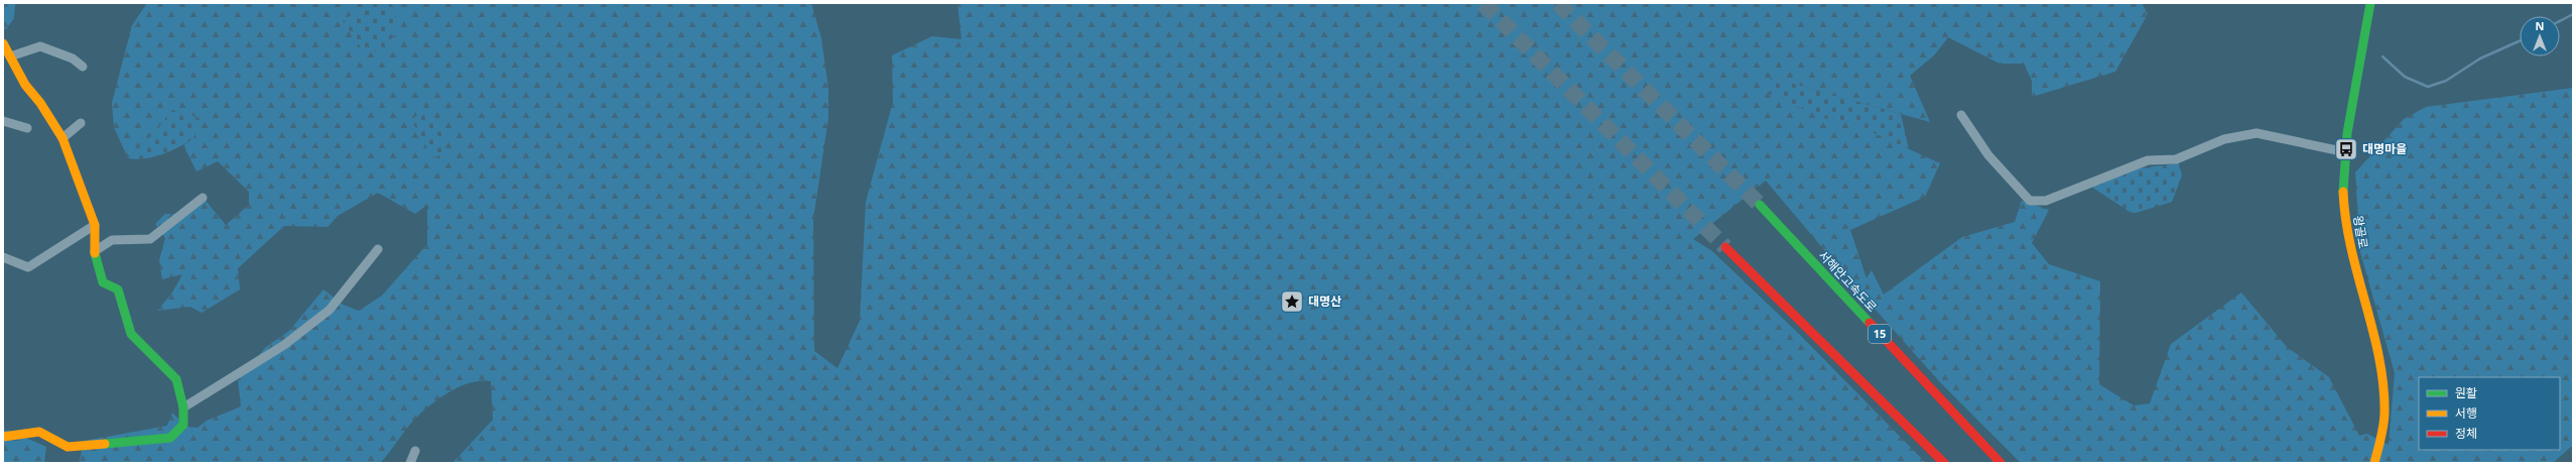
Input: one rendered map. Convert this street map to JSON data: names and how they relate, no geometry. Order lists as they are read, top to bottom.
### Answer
{
  "streets": {
    "main road": ["왕골로", "서해안고속도로", "15"]
  },
  "places": {
    "bus stop": ["대명마을"],
    "place": ["대명산"]
  },
  "legend": ["원활", "서행", "정체"],
  "north": "top"
}
